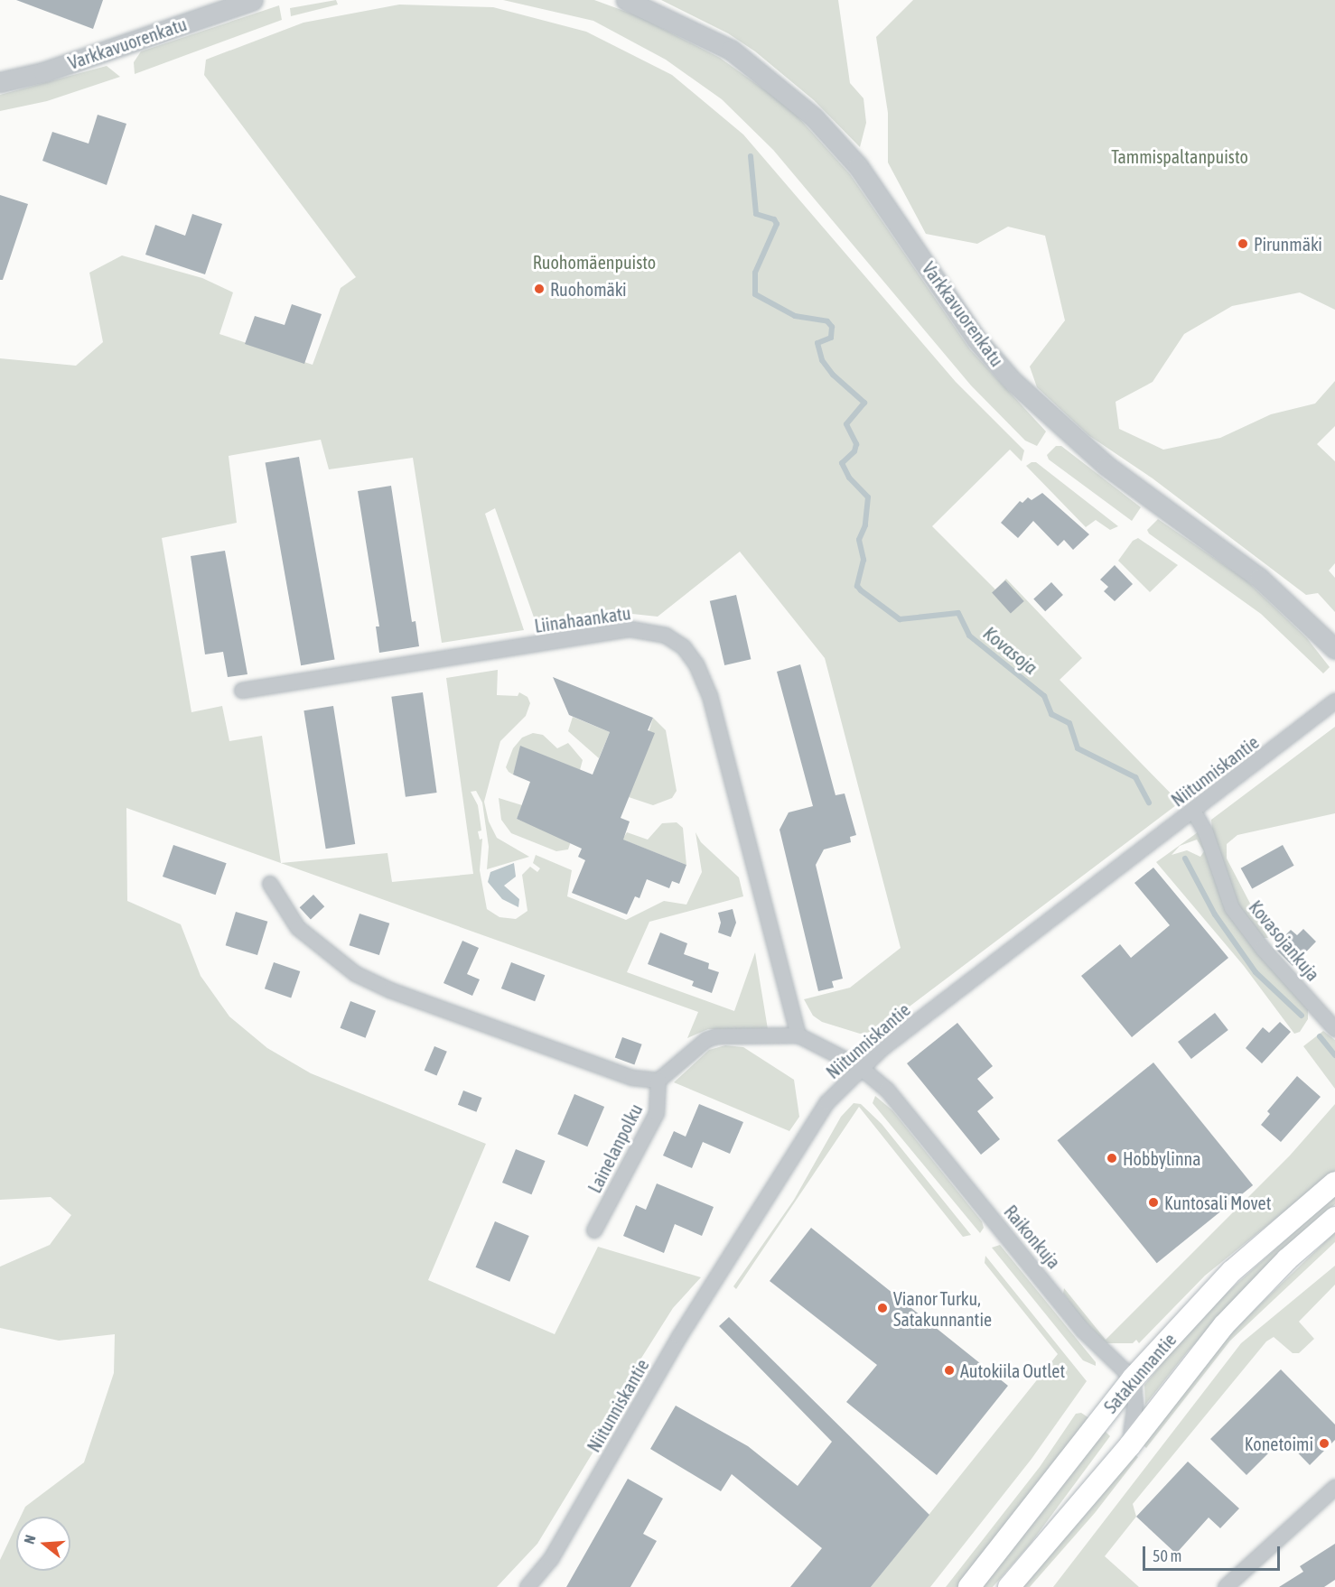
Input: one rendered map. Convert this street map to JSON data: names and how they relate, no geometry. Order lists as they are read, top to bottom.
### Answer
{
  "streets": {
    "main road": ["Satakunnantie"],
    "street": [
      "Varkkavuorenkatu",
      "Liinahaankatu",
      "Niitunniskantie",
      "Kovasojankuja",
      "Lainelanpolku",
      "Raikonkuja"
    ]
  },
  "crossings": [
    ["Niitunniskantie", "Kovasojankuja"],
    ["Niitunniskantie", "Raikonkuja"],
    ["Raikonkuja", "Satakunnantie"]
  ],
  "water": ["Kovasoja"],
  "parks": ["Tammispaltanpuisto", "Ruohomäenpuisto"],
  "places": [
    "Pirunmäki",
    "Ruohomäki",
    "Hobbylinna",
    "Kuntosali Movet",
    "Vianor Turku, Satakunnantie",
    "Autokiila Outlet",
    "Konetoimi"
  ],
  "scale_bar": "50 m",
  "north": "left"
}
